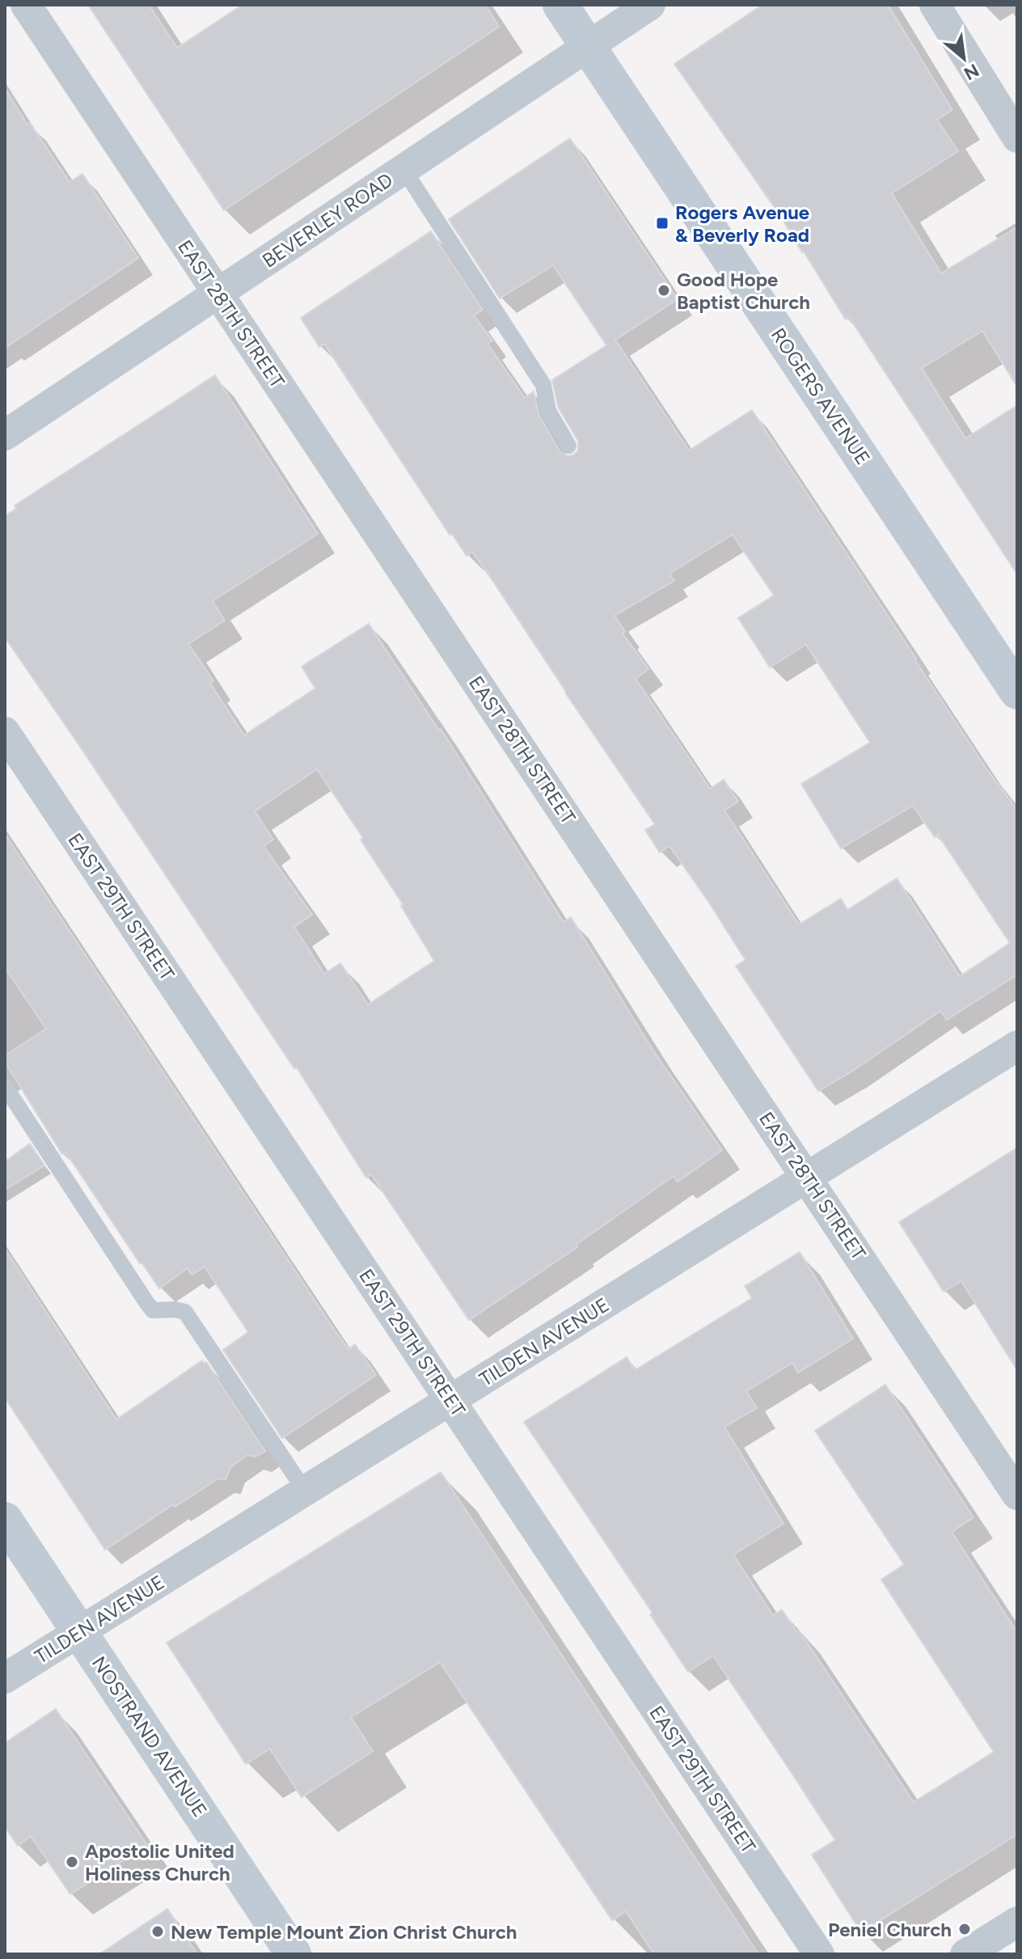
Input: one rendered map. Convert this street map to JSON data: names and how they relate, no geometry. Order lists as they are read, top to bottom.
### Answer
{
  "streets": {
    "main road": ["ROGERS AVENUE", "NOSTRAND AVENUE"],
    "street": [
      "BEVERLEY ROAD",
      "EAST 28TH STREET",
      "EAST 29TH STREET",
      "TILDEN AVENUE"
    ]
  },
  "crossings": [
    ["BEVERLEY ROAD", "EAST 28TH STREET"],
    ["BEVERLEY ROAD", "ROGERS AVENUE"],
    ["EAST 28TH STREET", "TILDEN AVENUE"],
    ["EAST 29TH STREET", "TILDEN AVENUE"],
    ["TILDEN AVENUE", "NOSTRAND AVENUE"]
  ],
  "places": {
    "transit": ["Rogers Avenue & Beverly Road"],
    "other": [
      "Good Hope Baptist Church",
      "Apostolic United Holiness Church",
      "Peniel Church",
      "New Temple Mount Zion Christ Church"
    ]
  },
  "north": "bottom right"
}
